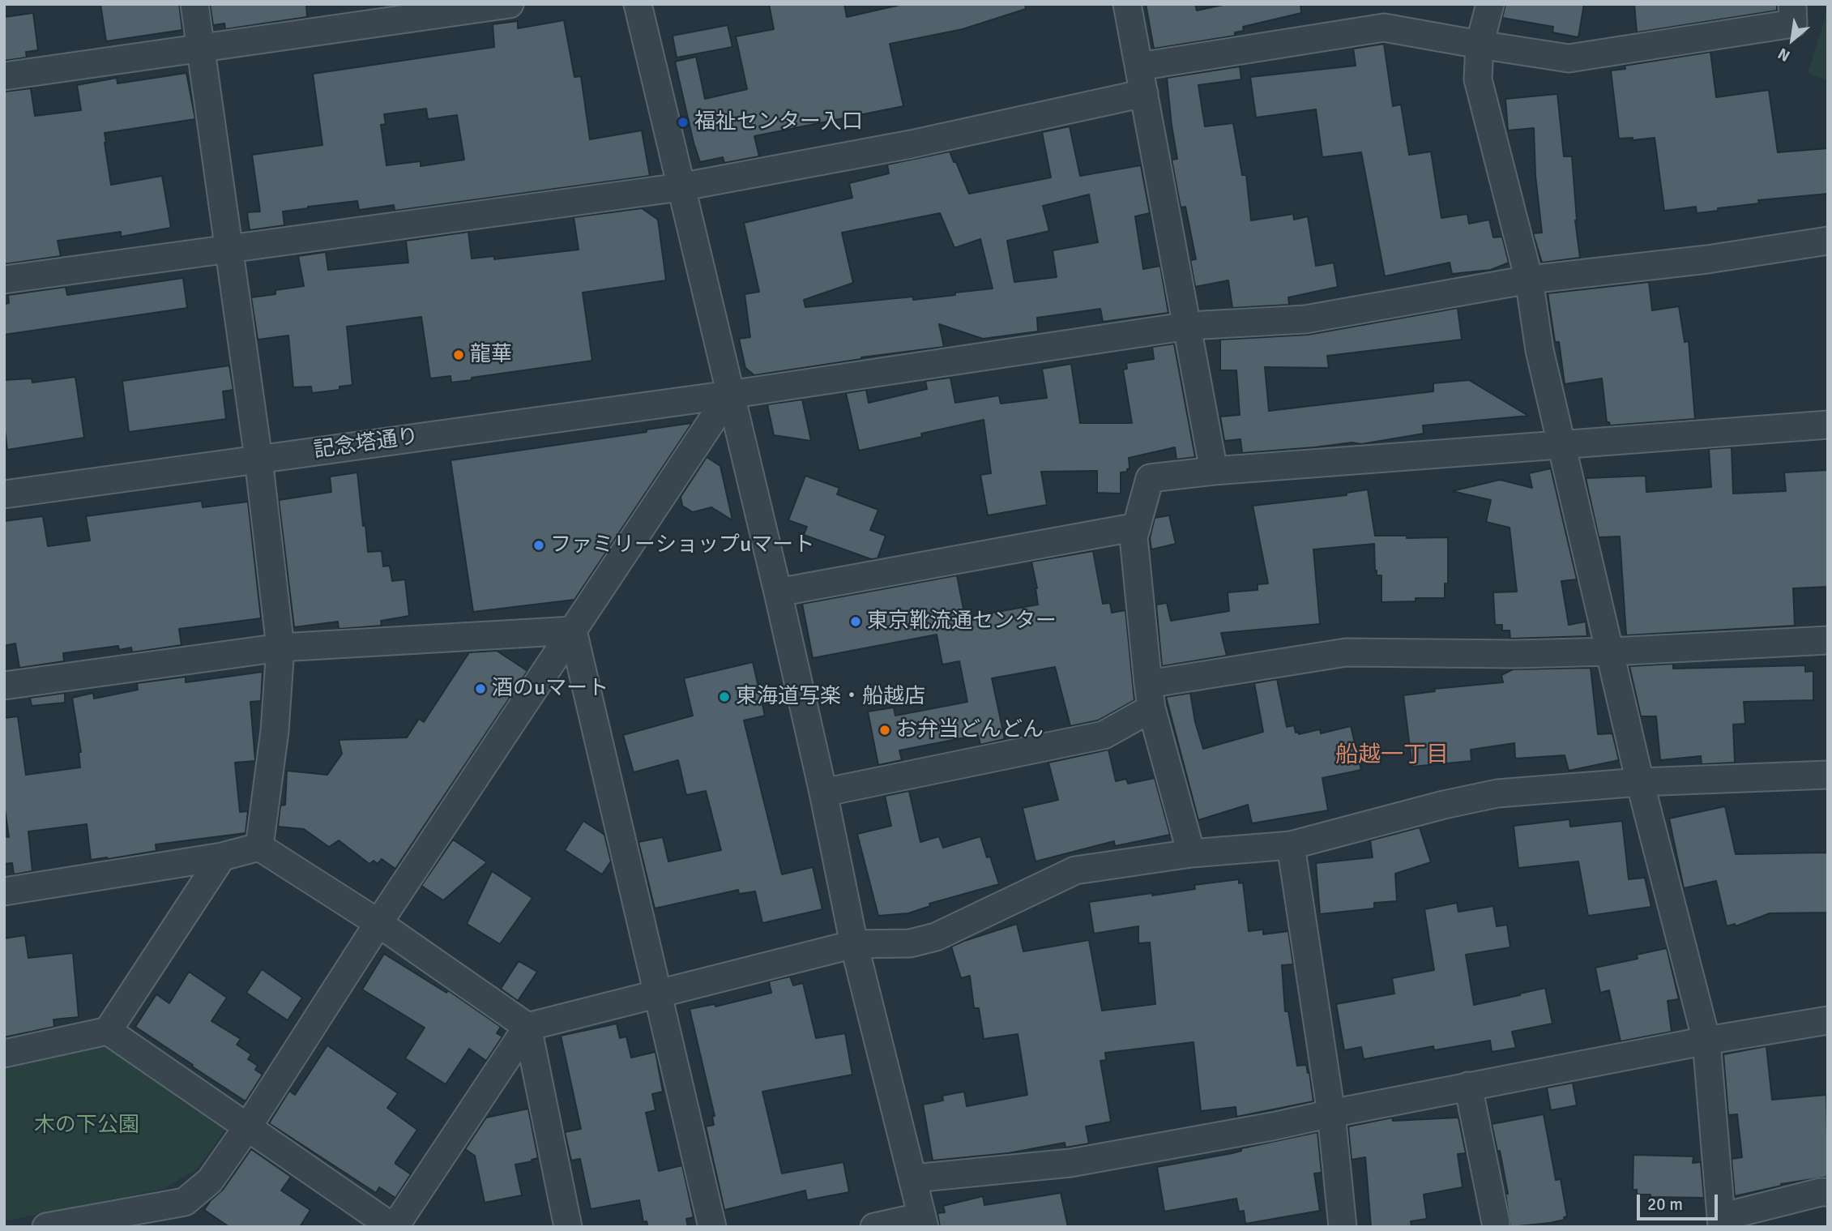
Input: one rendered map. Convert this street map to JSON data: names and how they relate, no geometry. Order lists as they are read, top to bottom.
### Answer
{
  "streets": {
    "street": ["記念塔通り"]
  },
  "districts": ["船越一丁目"],
  "parks": ["木の下公園"],
  "places": [
    "福祉センター入口",
    "龍華",
    "ファミリーショップuマート",
    "東京靴流通センター",
    "酒のuマート",
    "東海道写楽・船越店",
    "お弁当どんどん"
  ],
  "scale_bar": "20 m",
  "north": "bottom left"
}
